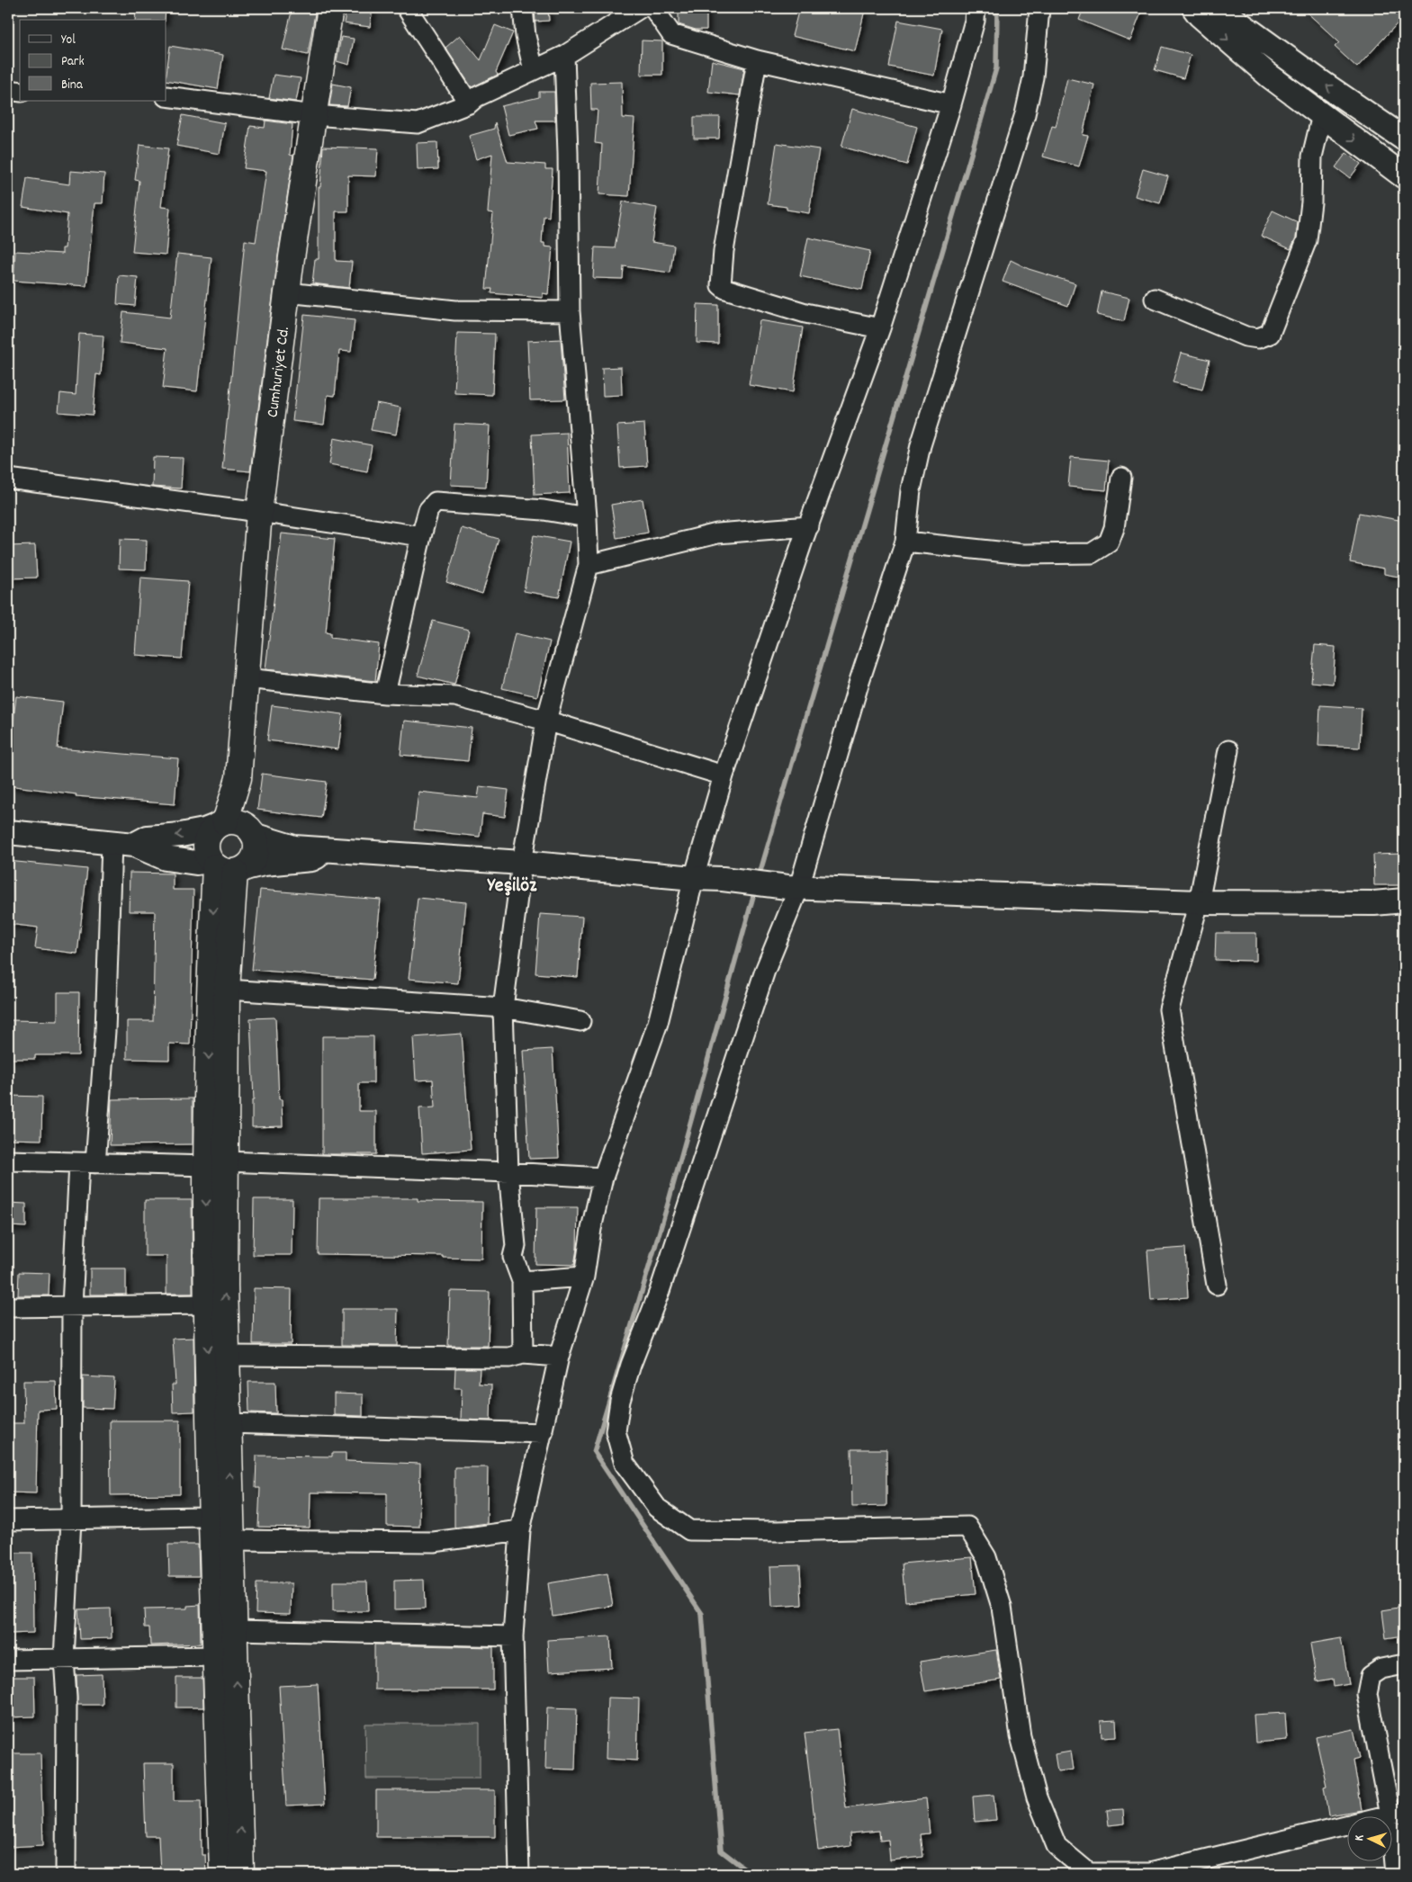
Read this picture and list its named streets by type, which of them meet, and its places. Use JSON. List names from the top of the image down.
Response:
{
  "streets": {
    "main road": ["Cumhuriyet Cd."]
  },
  "districts": ["Yeşilöz"],
  "legend": ["Yol", "Park", "Bina"],
  "north": "left"
}
